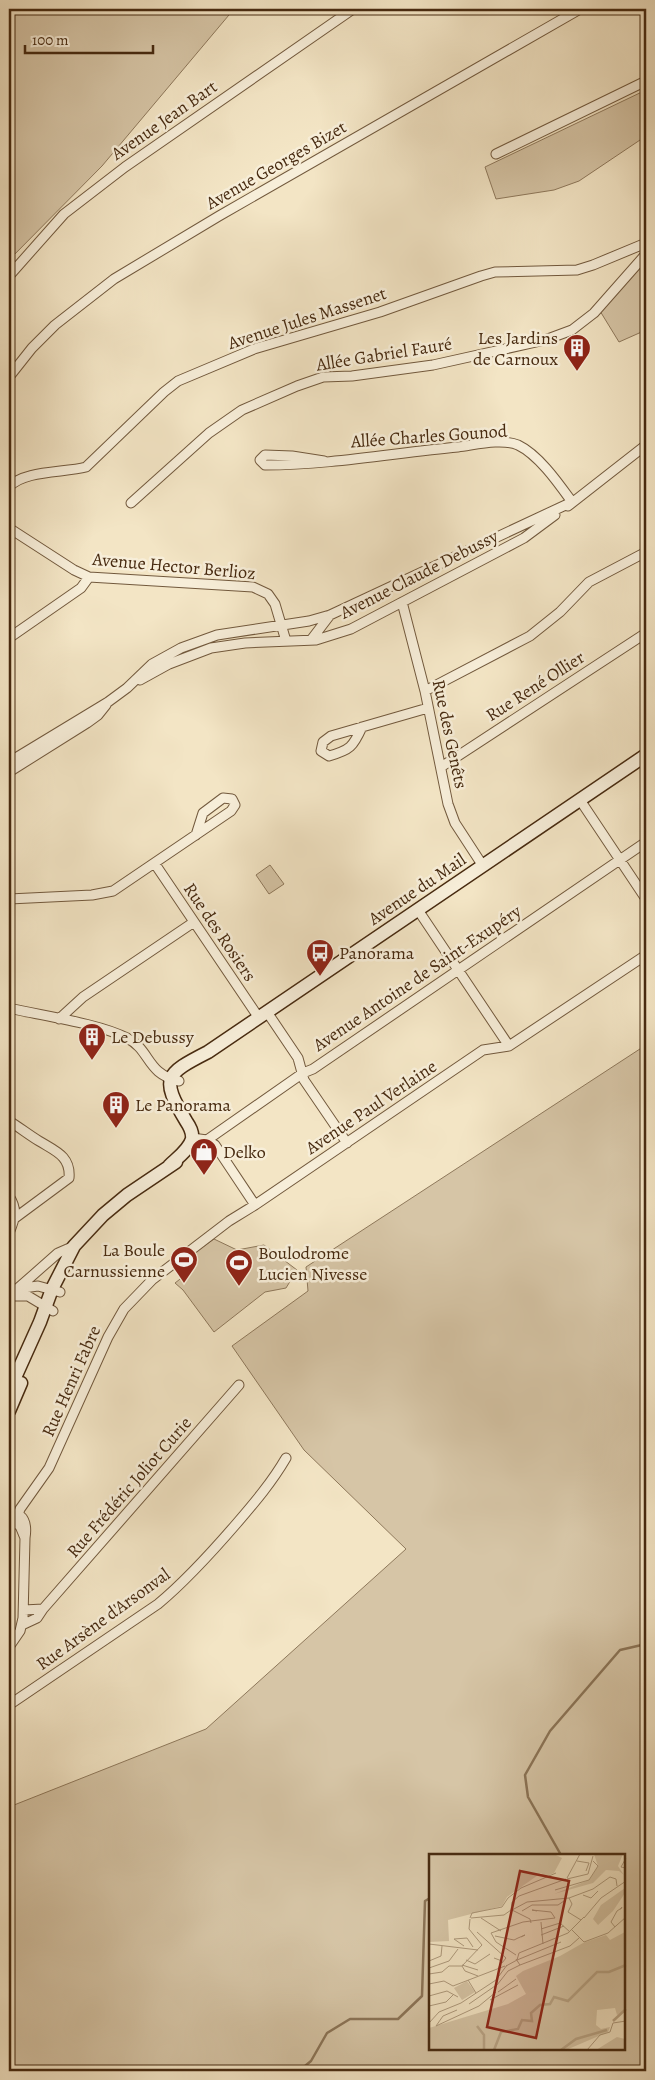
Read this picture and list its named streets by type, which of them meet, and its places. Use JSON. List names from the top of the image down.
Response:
{
  "streets": {
    "main road": ["Avenue du Mail"],
    "street": [
      "Avenue Jean Bart",
      "Avenue Georges Bizet",
      "Avenue Jules Massenet",
      "Allée Gabriel Fauré",
      "Allée Charles Gounod",
      "Avenue Hector Berlioz",
      "Avenue Claude Debussy",
      "Rue René Ollier",
      "Rue des Genêts",
      "Rue des Rosiers",
      "Avenue Antoine de Saint-Exupéry",
      "Avenue Paul Verlaine",
      "Rue Henri Fabre",
      "Rue Frédéric Joliot Curie",
      "Rue Arsène d'Arsonval"
    ]
  },
  "crossings": [
    ["Allée Charles Gounod", "Avenue Claude Debussy"],
    ["Avenue Hector Berlioz", "Avenue Claude Debussy"],
    ["Avenue Claude Debussy", "Rue des Genêts"],
    ["Rue René Ollier", "Rue des Genêts"],
    ["Rue des Genêts", "Avenue du Mail"],
    ["Avenue du Mail", "Rue des Rosiers"],
    ["Rue des Rosiers", "Avenue Antoine de Saint-Exupéry"],
    ["Rue des Rosiers", "Avenue Paul Verlaine"],
    ["Avenue Paul Verlaine", "Rue Henri Fabre"],
    ["Rue Henri Fabre", "Rue Frédéric Joliot Curie"]
  ],
  "places": {
    "building": ["Les Jardins de Carnoux", "Le Debussy", "Le Panorama"],
    "bus stop": ["Panorama"],
    "shop": ["Delko"],
    "sports": ["La Boule Carnussienne", "Boulodrome Lucien Nivesse"]
  },
  "scale_bar": "100 m"
}
